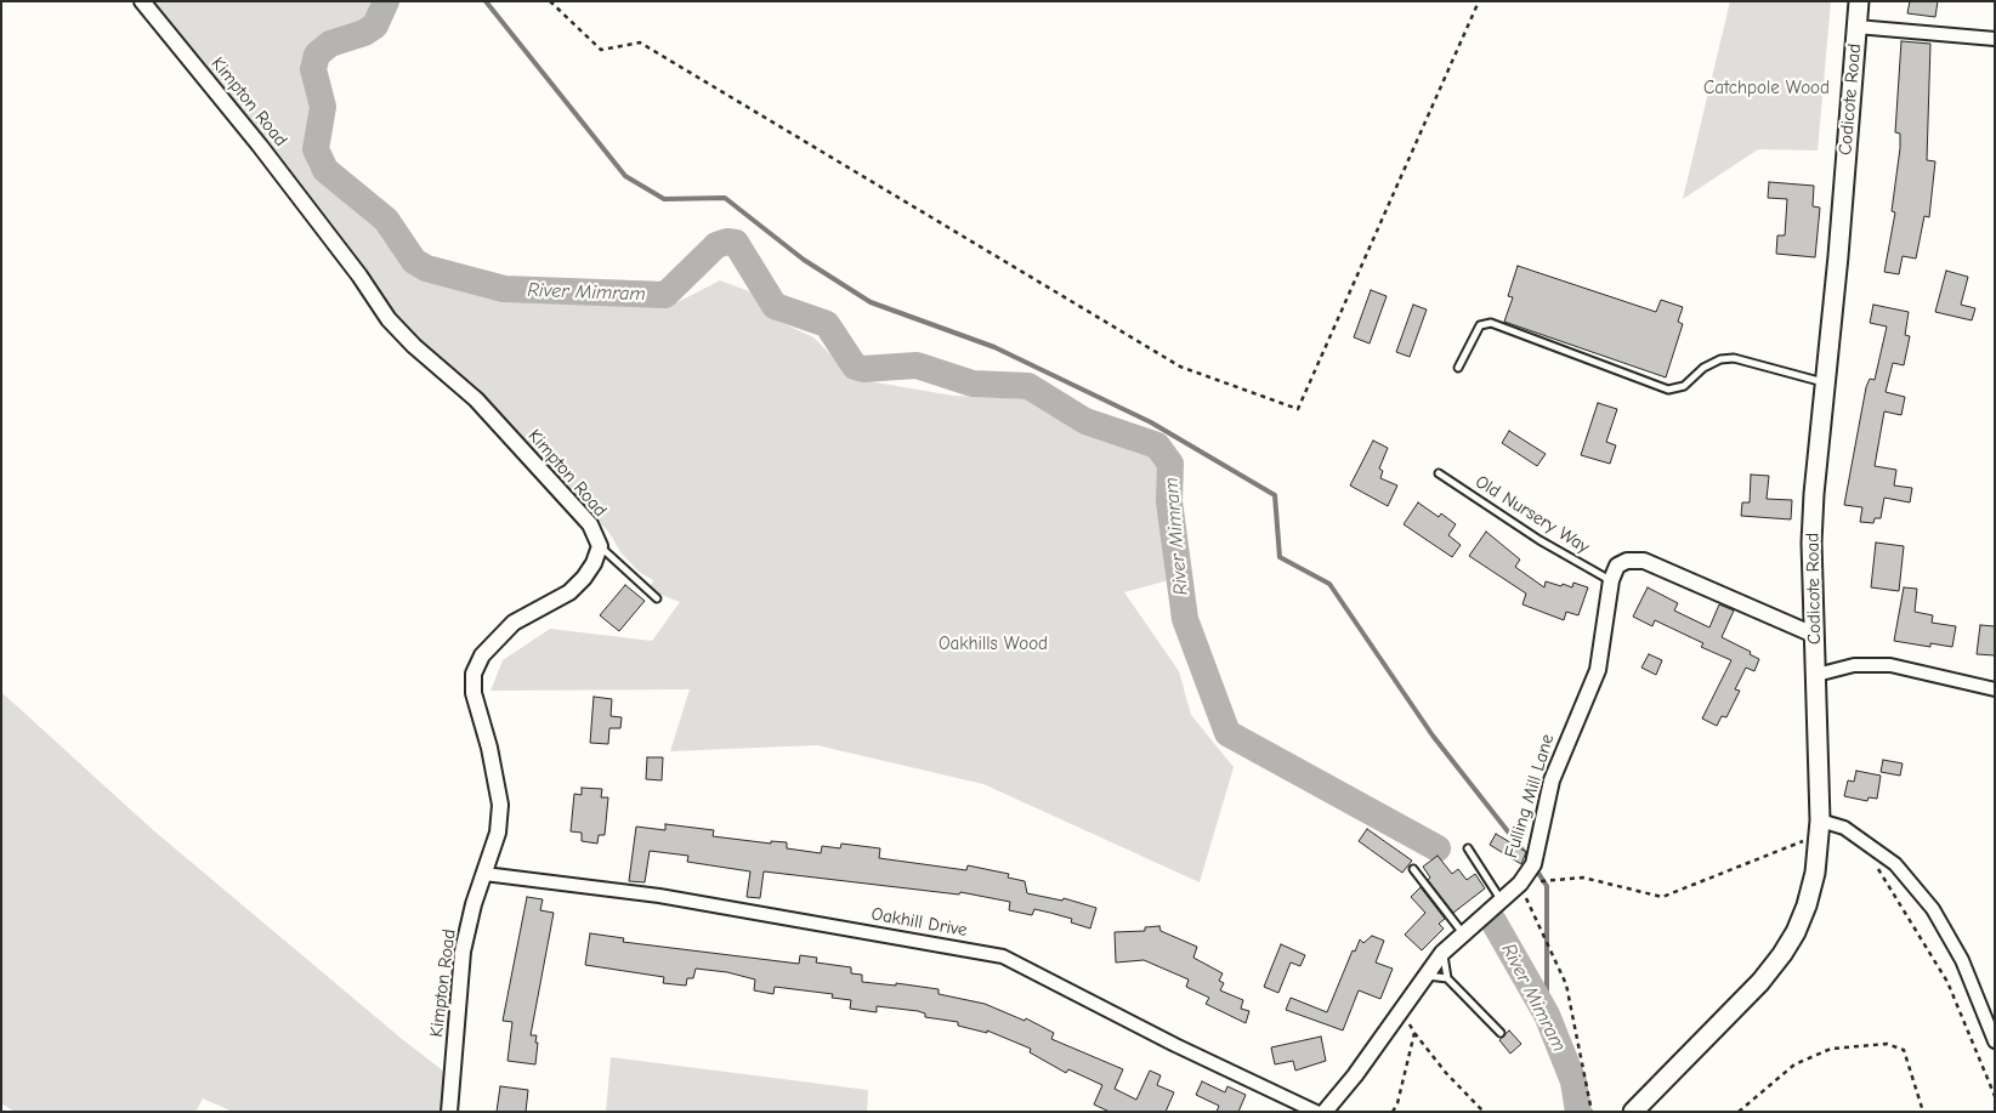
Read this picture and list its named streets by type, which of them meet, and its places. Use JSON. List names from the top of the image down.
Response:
{
  "streets": {
    "main road": ["Codicote Road"],
    "street": ["Kimpton Road", "Fulling Mill Lane", "Oakhill Drive"],
    "lane": ["Old Nursery Way"]
  },
  "crossings": [
    ["Kimpton Road", "Oakhill Drive"],
    ["Old Nursery Way", "Fulling Mill Lane"]
  ],
  "water": ["River Mimram"],
  "parks": ["Catchpole Wood", "Oakhills Wood"]
}
